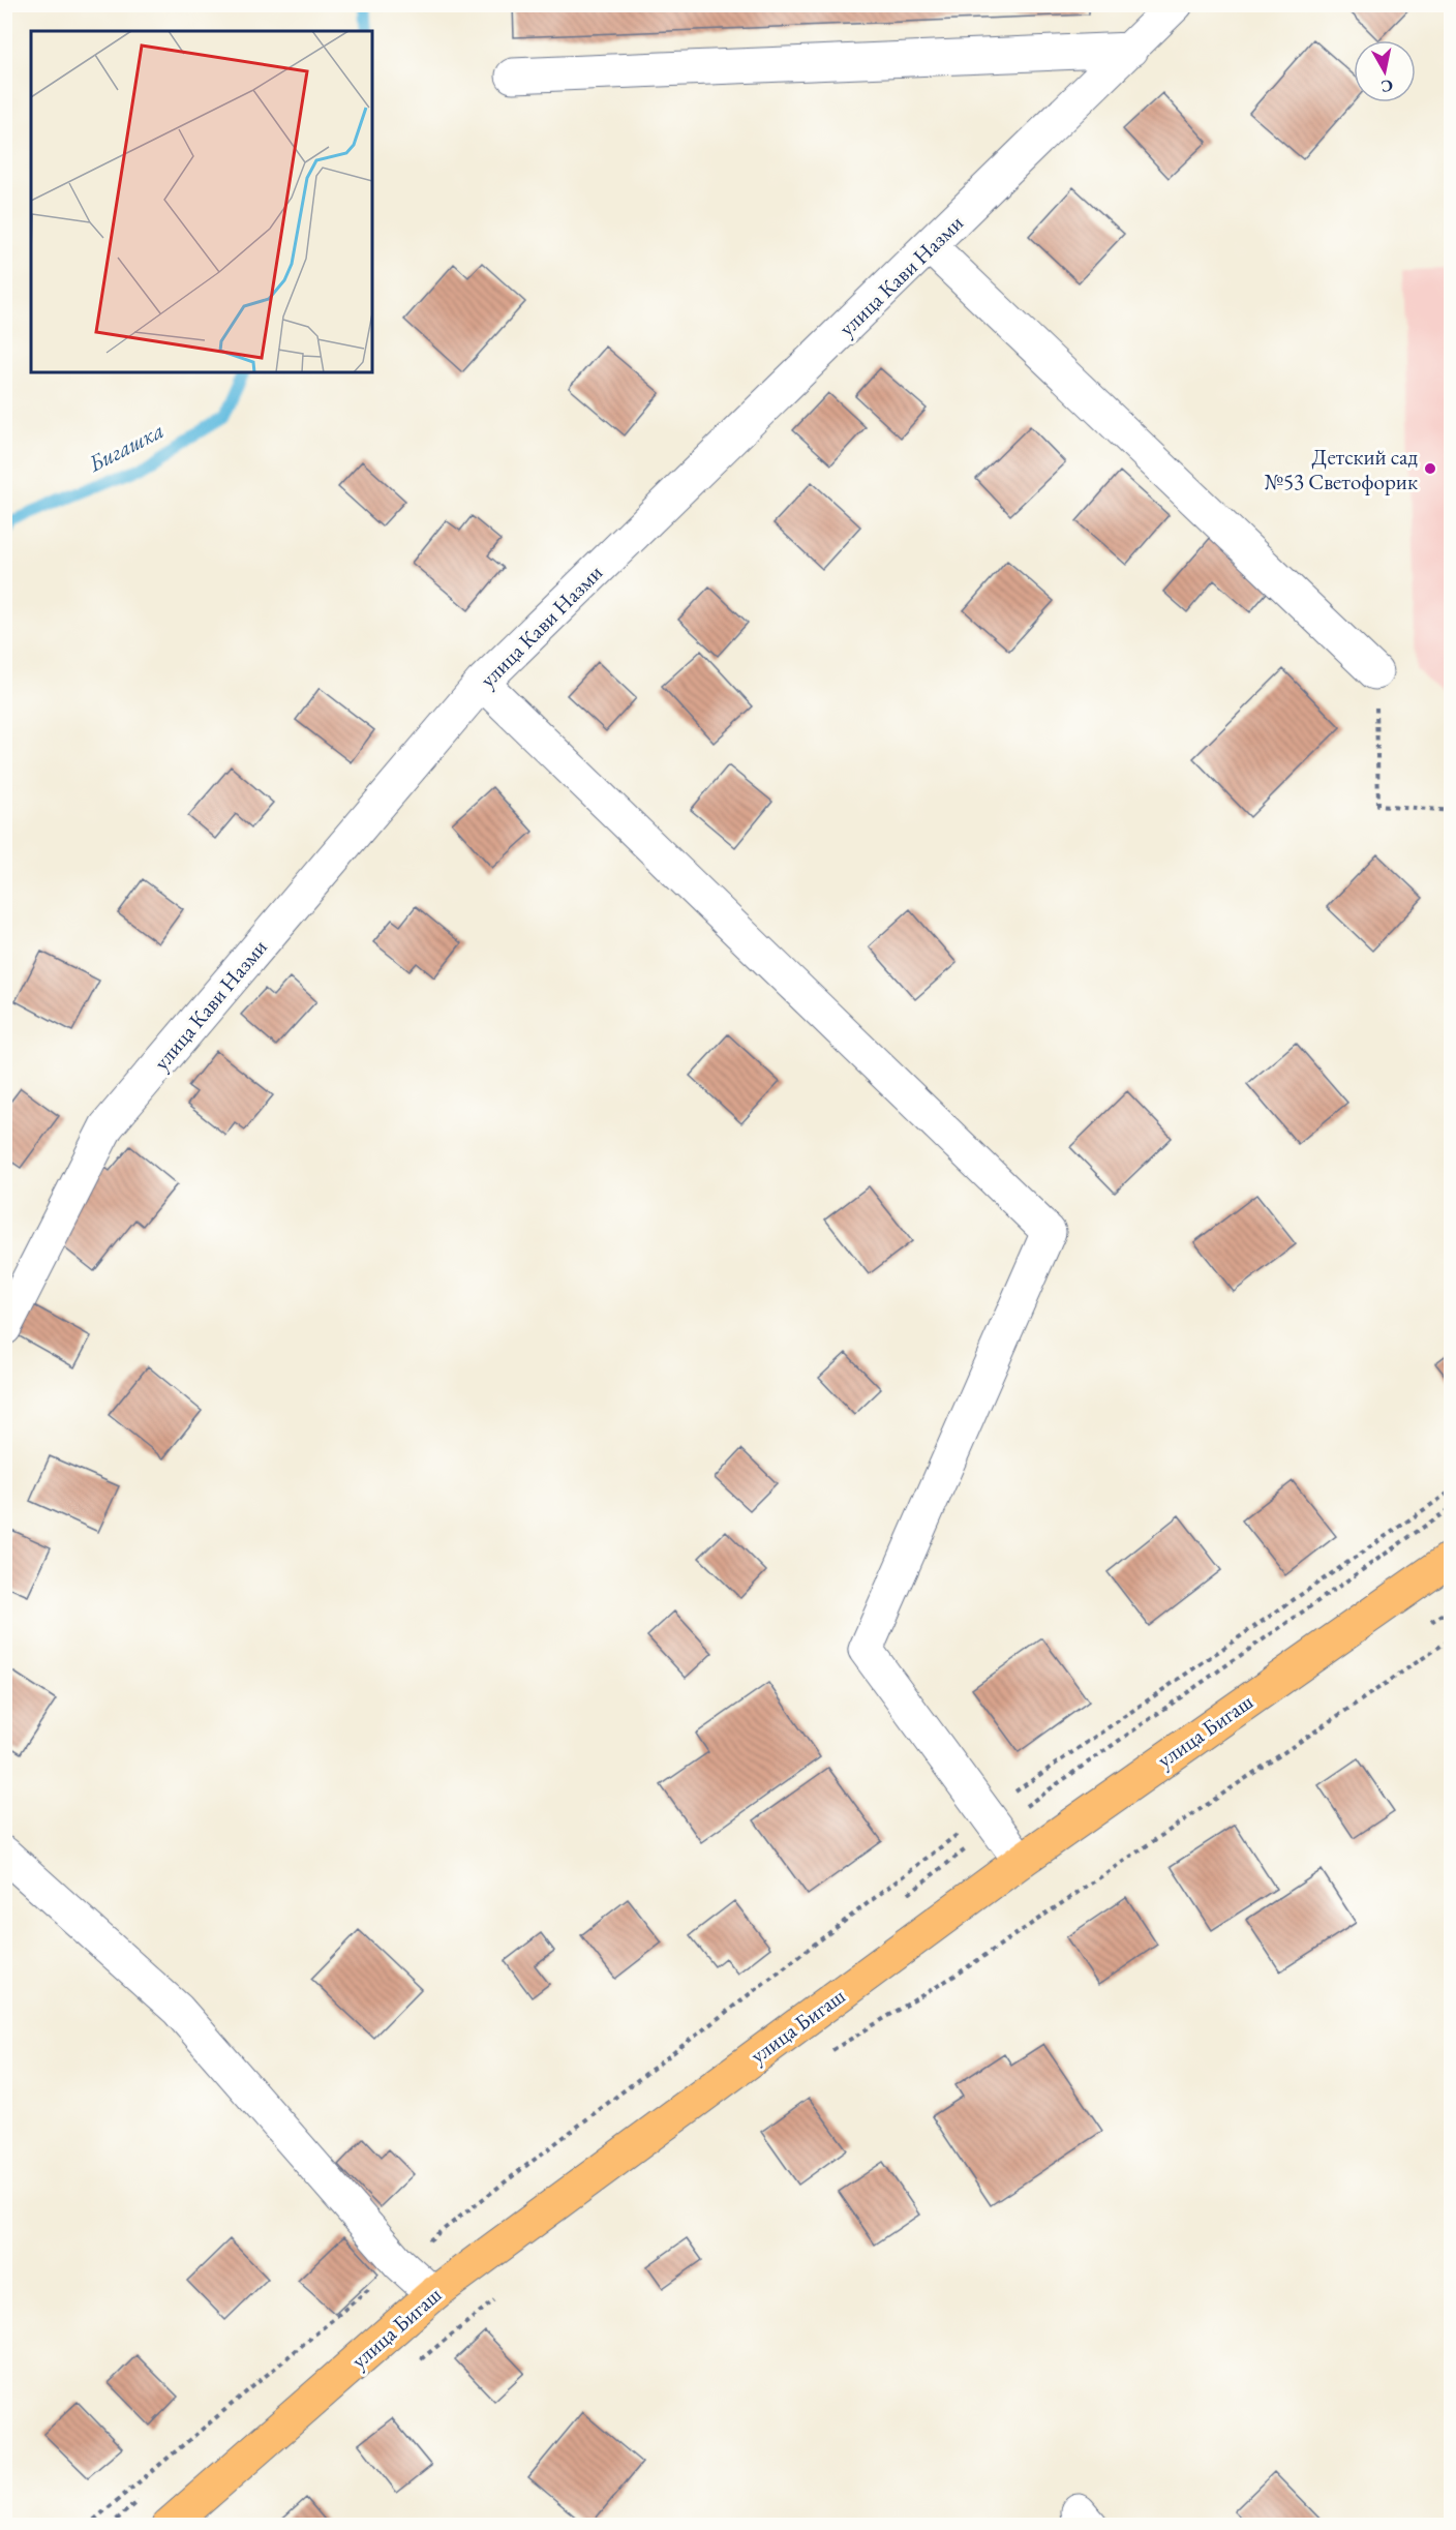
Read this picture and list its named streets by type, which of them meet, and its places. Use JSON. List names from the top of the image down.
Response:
{
  "streets": {
    "main road": ["улица Бигаш"],
    "street": ["улица Кави Назми"]
  },
  "water": ["Бигашка"],
  "places": ["Детский сад №53 Светофорик"],
  "north": "bottom"
}
